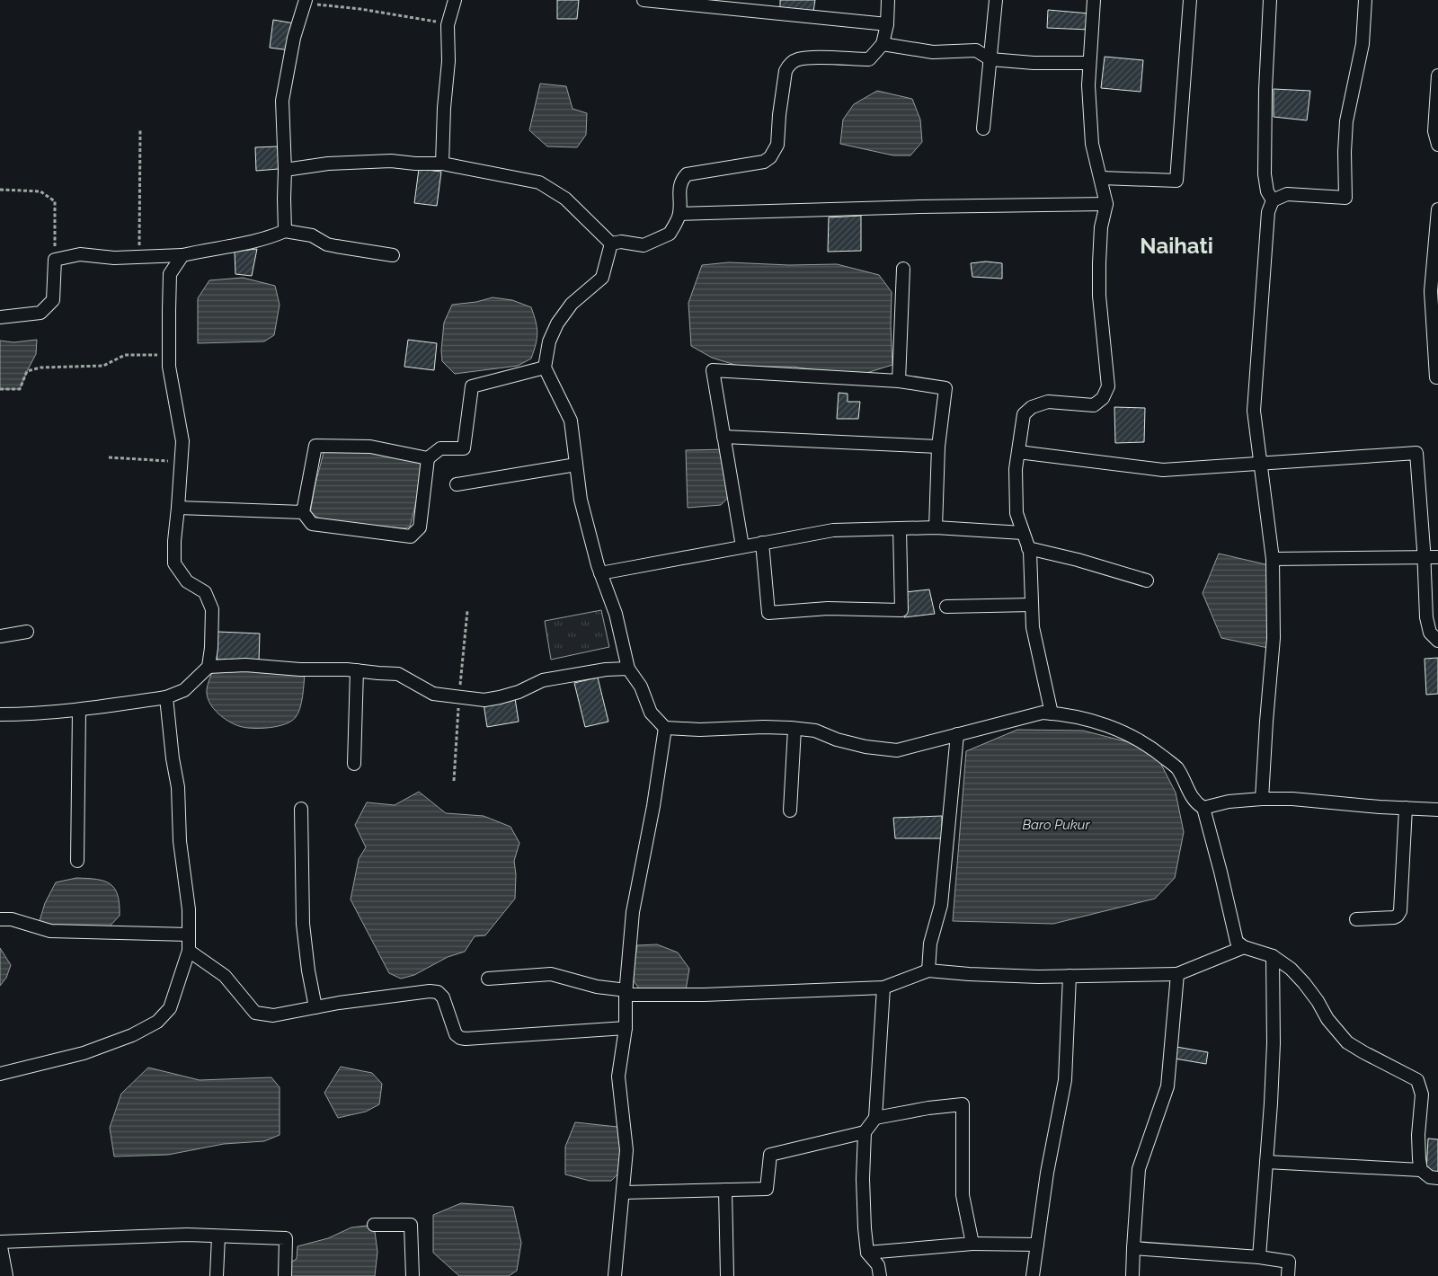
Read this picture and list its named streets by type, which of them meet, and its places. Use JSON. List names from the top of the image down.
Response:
{
  "districts": ["Naihati"],
  "water": ["Baro Pukur"]
}
